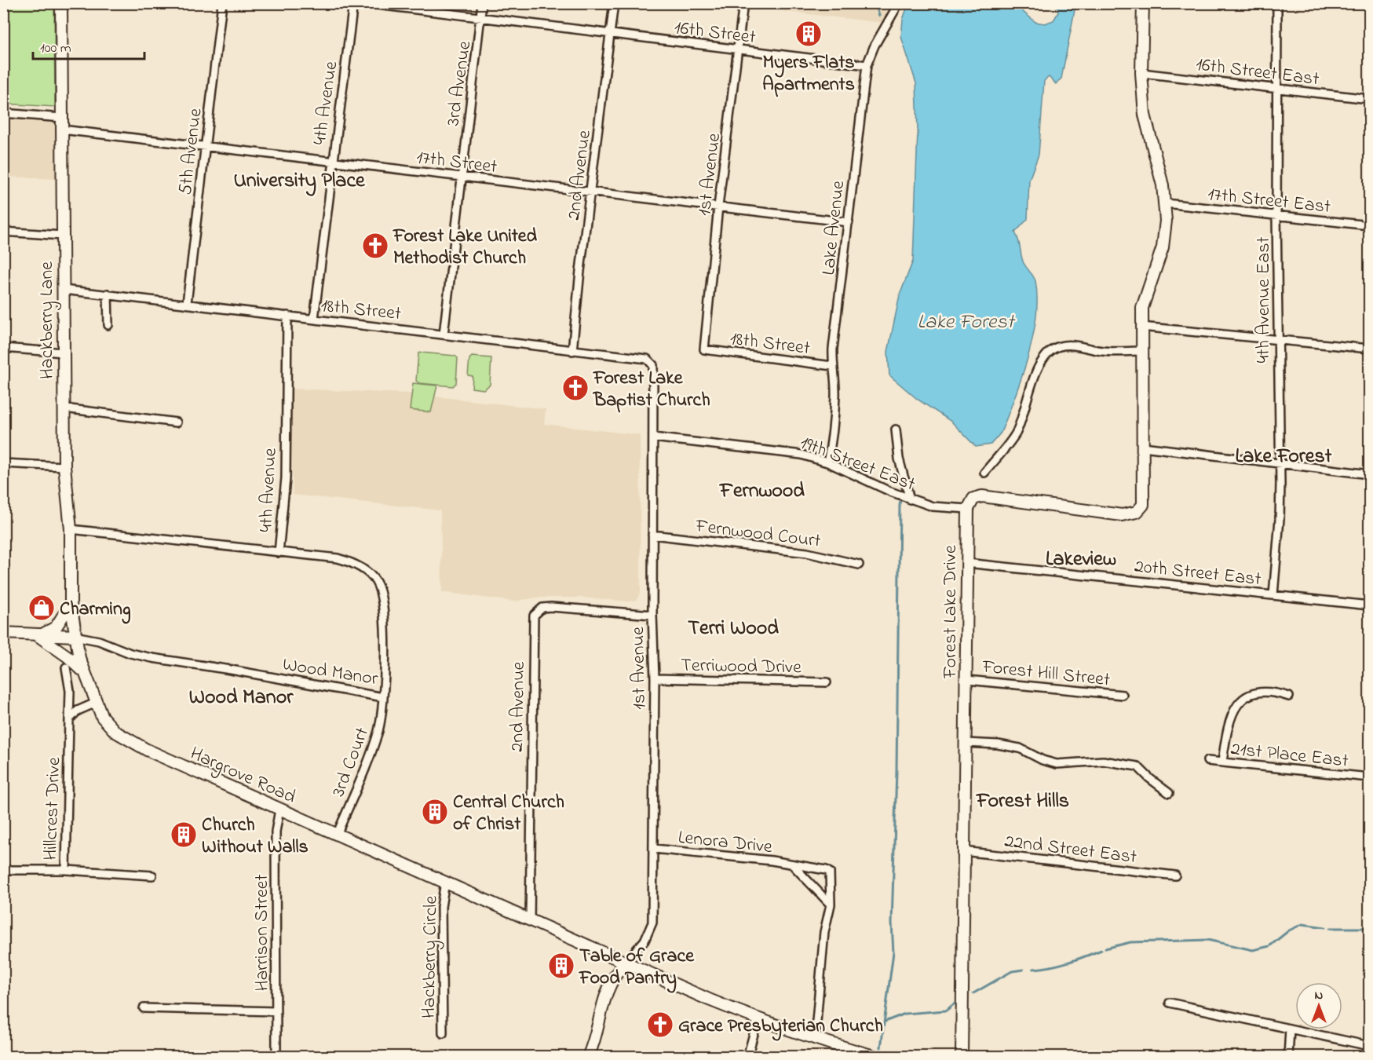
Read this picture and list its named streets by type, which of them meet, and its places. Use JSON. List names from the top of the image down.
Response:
{
  "streets": {
    "main road": ["Hackberry Lane", "Forest Lake Drive", "Hargrove Road"],
    "street": [
      "16th Street",
      "16th Street East",
      "3rd Avenue",
      "4th Avenue",
      "5th Avenue",
      "17th Street",
      "1st Avenue",
      "2nd Avenue",
      "17th Street East",
      "Lake Avenue",
      "4th Avenue East",
      "18th Street",
      "19th Street East",
      "Fernwood Court",
      "20th Street East",
      "Terriwood Drive",
      "Wood Manor",
      "Forest Hill Street",
      "21st Place East",
      "3rd Court",
      "Hillcrest Drive",
      "Lenora Drive",
      "22nd Street East",
      "Harrison Street",
      "Hackberry Circle"
    ]
  },
  "crossings": [
    ["16th Street", "3rd Avenue"],
    ["16th Street", "1st Avenue"],
    ["16th Street", "2nd Avenue"],
    ["16th Street", "Lake Avenue"],
    ["16th Street East", "4th Avenue East"],
    ["3rd Avenue", "17th Street"],
    ["3rd Avenue", "18th Street"],
    ["4th Avenue", "17th Street"],
    ["4th Avenue", "18th Street"],
    ["4th Avenue", "Wood Manor"],
    ["5th Avenue", "17th Street"],
    ["5th Avenue", "18th Street"],
    ["17th Street", "1st Avenue"],
    ["17th Street", "2nd Avenue"],
    ["17th Street", "Lake Avenue"],
    ["17th Street", "Hackberry Lane"],
    ["1st Avenue", "2nd Avenue"],
    ["1st Avenue", "18th Street"],
    ["1st Avenue", "19th Street East"],
    ["1st Avenue", "Fernwood Court"],
    ["1st Avenue", "Terriwood Drive"],
    ["1st Avenue", "Hargrove Road"],
    ["1st Avenue", "Lenora Drive"],
    ["2nd Avenue", "18th Street"],
    ["2nd Avenue", "Hargrove Road"],
    ["17th Street East", "4th Avenue East"],
    ["Lake Avenue", "18th Street"],
    ["Lake Avenue", "19th Street East"],
    ["4th Avenue East", "20th Street East"],
    ["18th Street", "Hackberry Lane"],
    ["Hackberry Lane", "Wood Manor"],
    ["Hackberry Lane", "Hargrove Road"],
    ["19th Street East", "Forest Lake Drive"],
    ["20th Street East", "Forest Lake Drive"],
    ["Forest Lake Drive", "Forest Hill Street"],
    ["Forest Lake Drive", "22nd Street East"],
    ["Wood Manor", "3rd Court"],
    ["Wood Manor", "Hargrove Road"],
    ["3rd Court", "Hargrove Road"],
    ["Hargrove Road", "Lenora Drive"],
    ["Hargrove Road", "Harrison Street"],
    ["Hargrove Road", "Hackberry Circle"]
  ],
  "districts": [
    "University Place",
    "Lake Forest",
    "Fernwood",
    "Lakeview",
    "Terri Wood",
    "Wood Manor",
    "Forest Hills"
  ],
  "water": ["Lake Forest"],
  "places": {
    "building": [
      "Myers Flats Apartments",
      "Central Church of Christ",
      "Church Without Walls",
      "Table of Grace Food Pantry"
    ],
    "church": ["Forest Lake United Methodist Church", "Forest Lake Baptist Church", "Grace Presbyterian Church"],
    "shop": ["Charming"]
  },
  "scale_bar": "100 m",
  "north": "top"
}
